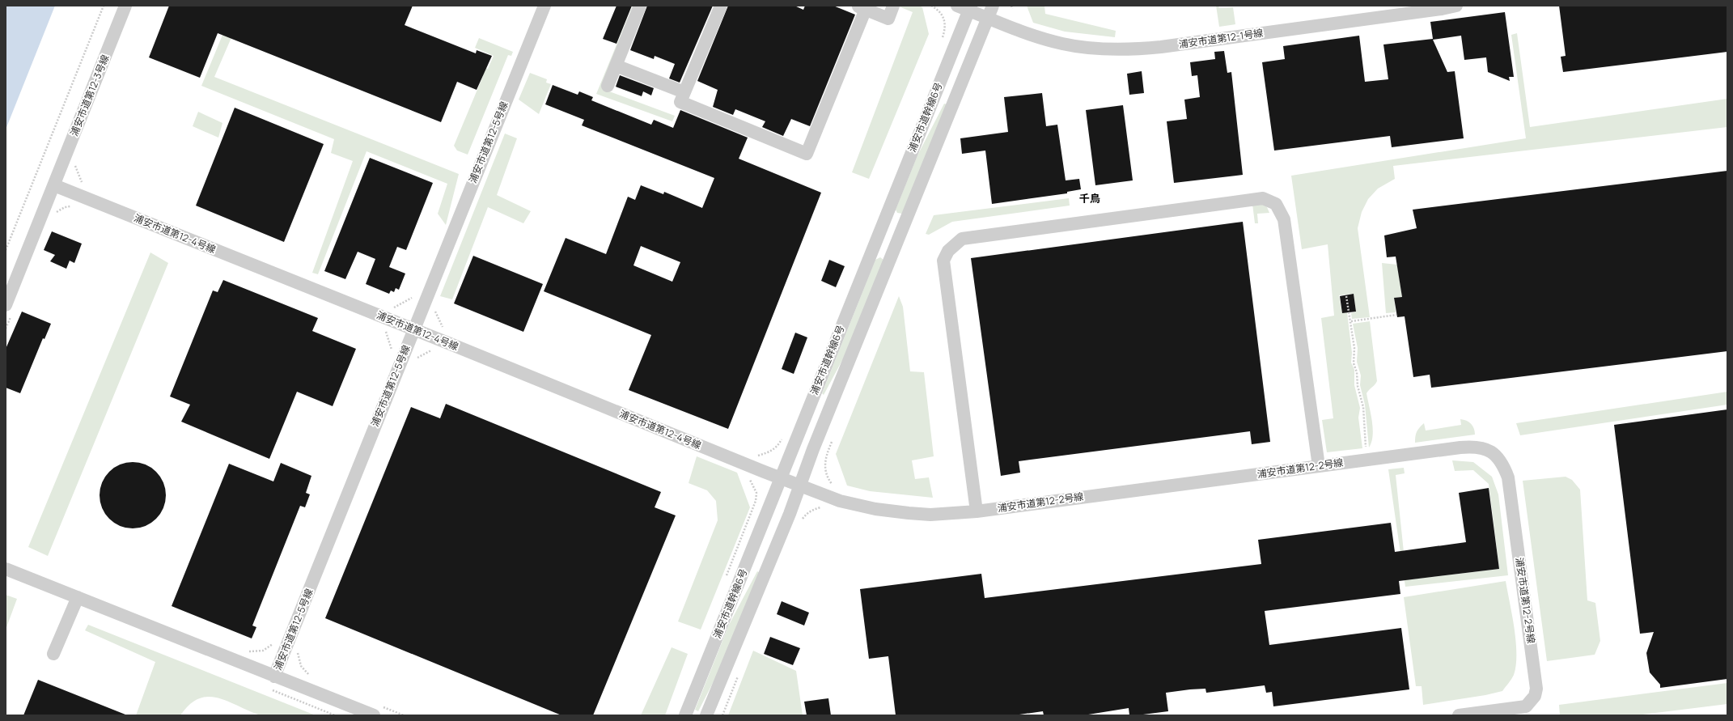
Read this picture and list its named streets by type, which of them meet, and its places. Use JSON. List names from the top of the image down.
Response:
{
  "streets": {
    "street": [
      "浦安市道第12-1号線",
      "浦安市道第12-3号線",
      "浦安市道幹線6号",
      "浦安市道第12-5号線",
      "浦安市道第12-4号線",
      "浦安市道第12-2号線"
    ]
  },
  "crossings": [
    ["浦安市道第12-1号線", "浦安市道幹線6号"],
    ["浦安市道第12-3号線", "浦安市道第12-4号線"],
    ["浦安市道幹線6号", "浦安市道第12-4号線"],
    ["浦安市道幹線6号", "浦安市道第12-2号線"],
    ["浦安市道第12-5号線", "浦安市道第12-4号線"],
    ["浦安市道第12-4号線", "浦安市道第12-2号線"]
  ],
  "districts": ["千鳥"]
}
